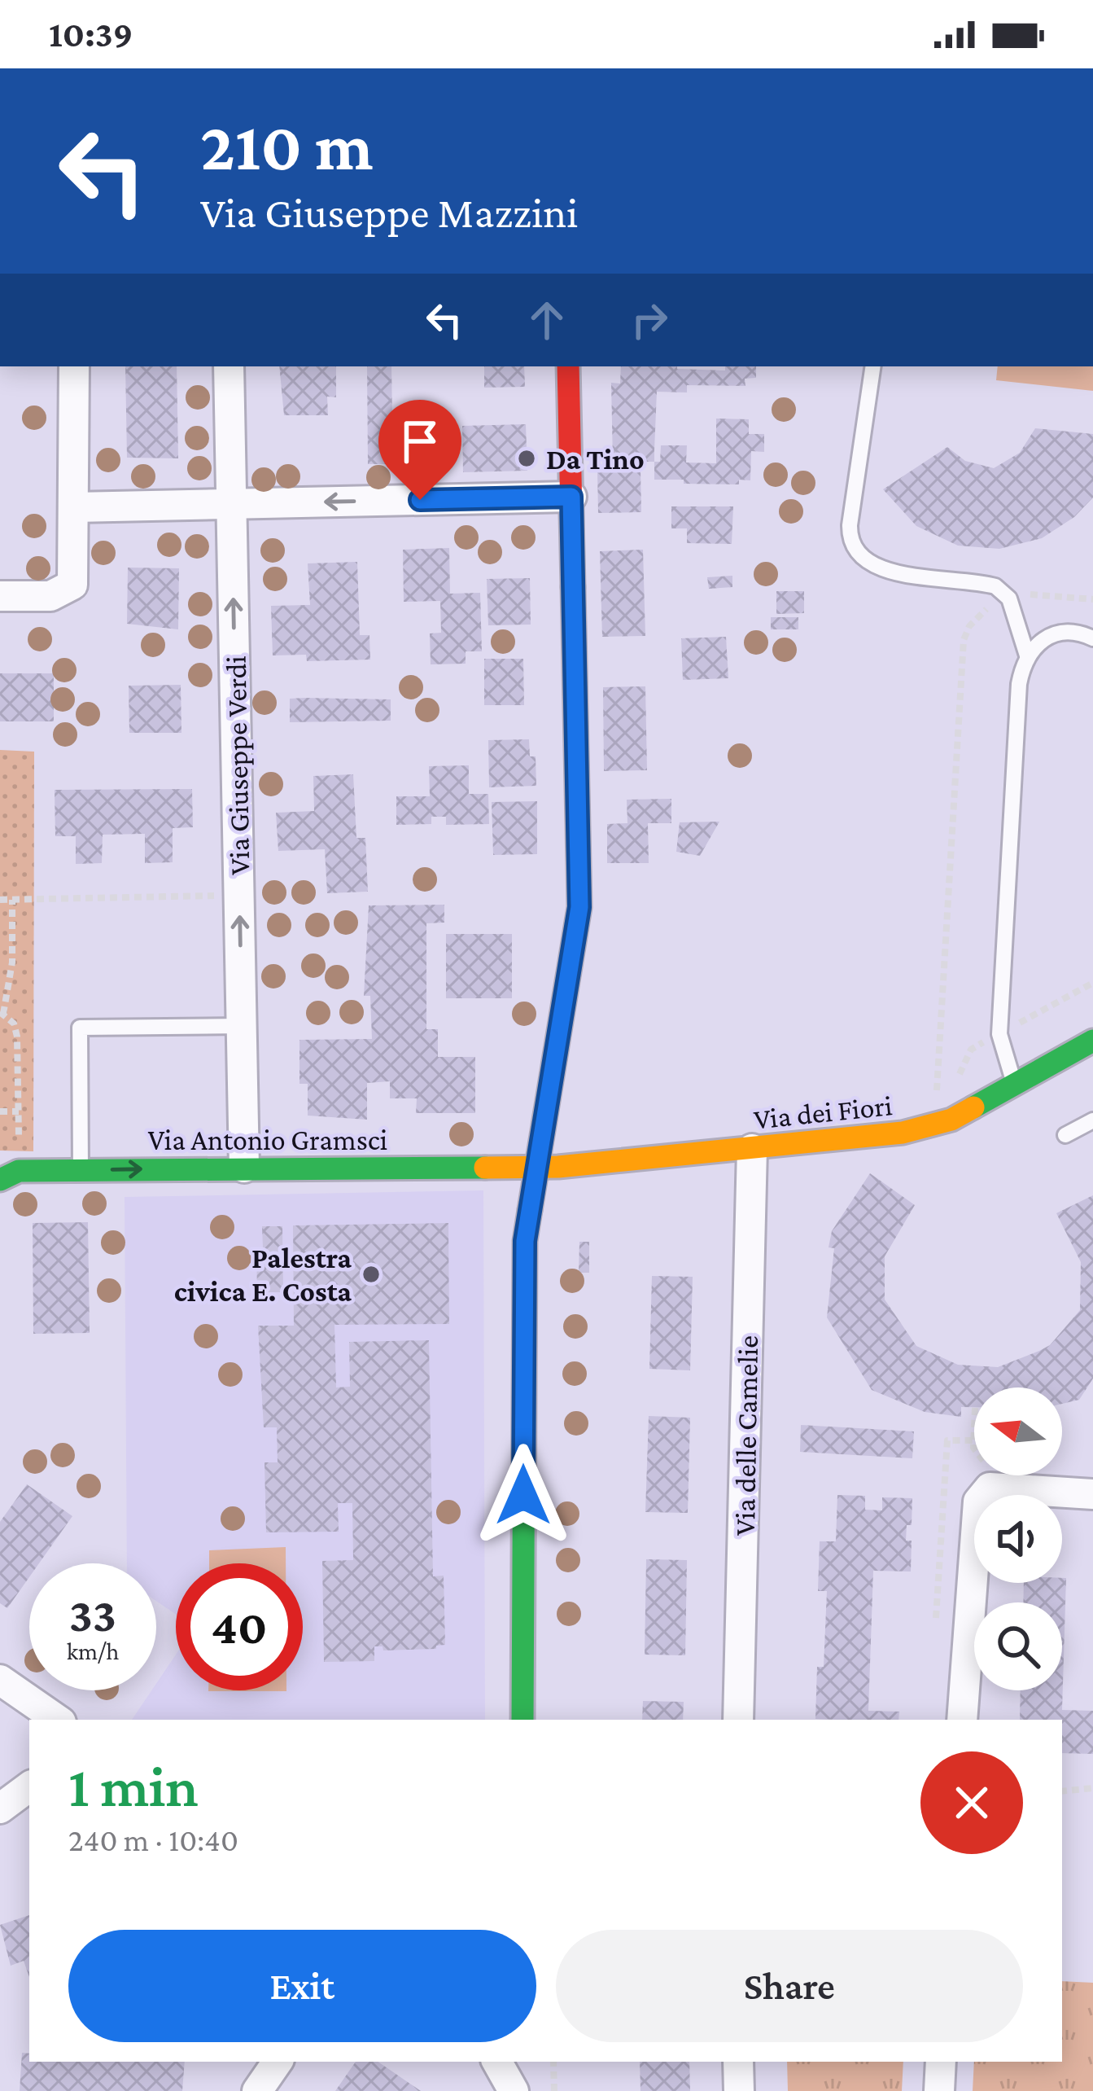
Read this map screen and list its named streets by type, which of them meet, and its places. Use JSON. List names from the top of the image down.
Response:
{
  "streets": {
    "street": [
      "Via Giuseppe Verdi",
      "Via dei Fiori",
      "Via Antonio Gramsci",
      "Via delle Camelie"
    ]
  },
  "crossings": [
    ["Via Giuseppe Verdi", "Via Antonio Gramsci"],
    ["Via dei Fiori", "Via Antonio Gramsci"],
    ["Via dei Fiori", "Via delle Camelie"]
  ],
  "one_way": ["Via Giuseppe Verdi"],
  "places": ["Da Tino", "Palestra civica E. Costa"],
  "north": "left",
  "page": {
    "status": "10:39",
    "turn": ["210 m", "Via Giuseppe Mazzini"],
    "speed": "33 km/h",
    "limit": "40",
    "heading": ["1 min", "240 m · 10:40"],
    "buttons": ["Exit", "Share"]
  }
}
